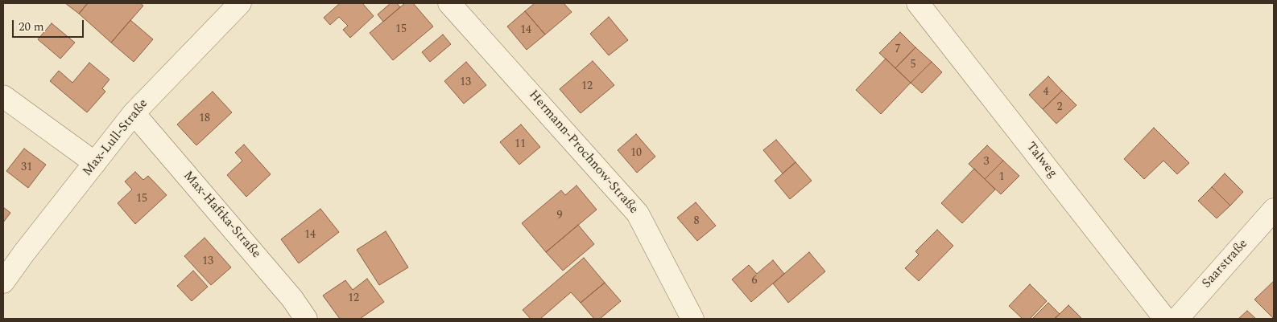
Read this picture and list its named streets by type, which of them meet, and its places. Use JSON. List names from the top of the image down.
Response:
{
  "streets": {
    "street": [
      "Max-Lull-Straße",
      "Hermann-Prochnow-Straße",
      "Talweg",
      "Max-Haftka-Straße",
      "Saarstraße"
    ]
  },
  "crossings": [
    ["Max-Lull-Straße", "Max-Haftka-Straße"]
  ],
  "house_numbers": [
    "15",
    "14",
    "7",
    "5",
    "13",
    "12",
    "4",
    "2",
    "18",
    "11",
    "10",
    "3",
    "31",
    "1",
    "15",
    "9",
    "8",
    "14",
    "13",
    "6",
    "12"
  ],
  "scale_bar": "20 m"
}
